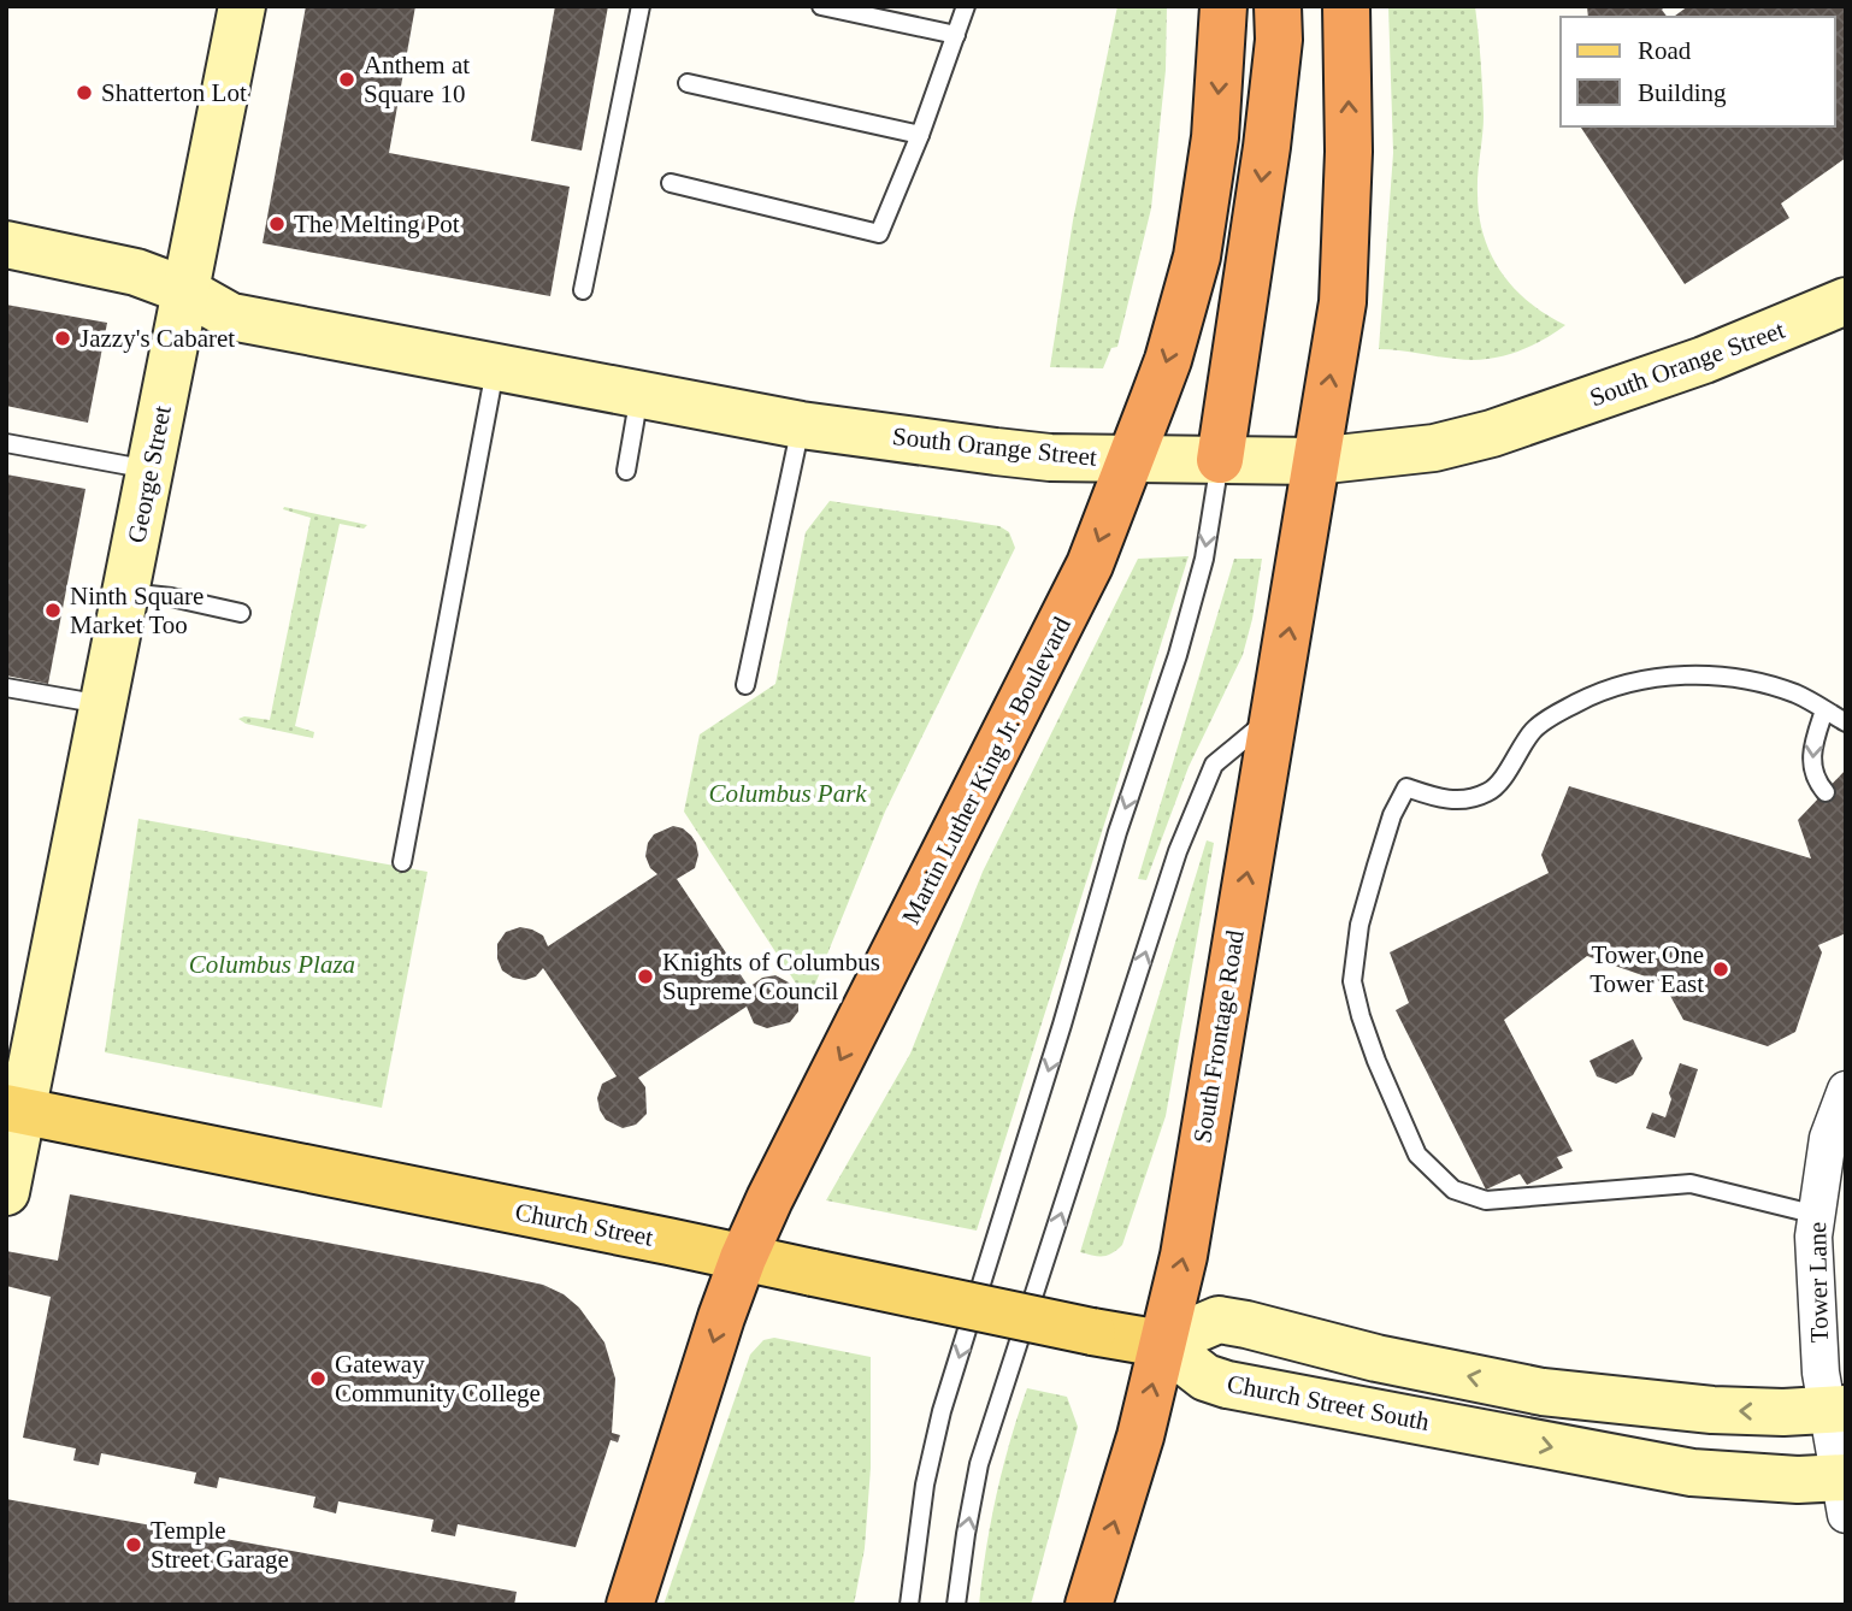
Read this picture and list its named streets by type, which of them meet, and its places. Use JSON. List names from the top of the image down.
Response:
{
  "streets": {
    "highway": ["Martin Luther King Jr. Boulevard", "South Frontage Road"],
    "main road": [
      "South Orange Street",
      "George Street",
      "Church Street",
      "Church Street South"
    ],
    "street": ["Tower Lane"]
  },
  "crossings": [
    ["South Orange Street", "George Street"],
    ["South Orange Street", "Martin Luther King Jr. Boulevard"],
    ["South Orange Street", "South Frontage Road"],
    ["George Street", "Church Street"],
    ["Martin Luther King Jr. Boulevard", "Church Street"],
    ["South Frontage Road", "Church Street"],
    ["South Frontage Road", "Church Street South"],
    ["Church Street", "Church Street South"],
    ["Tower Lane", "Church Street South"]
  ],
  "one_way": ["Martin Luther King Jr. Boulevard", "South Frontage Road"],
  "parks": ["Columbus Park", "Columbus Plaza"],
  "places": [
    "Anthem at Square 10",
    "Shatterton Lot",
    "The Melting Pot",
    "Jazzy's Cabaret",
    "Ninth Square Market Too",
    "Tower One Tower East",
    "Knights of Columbus Supreme Council",
    "Gateway Community College",
    "Temple Street Garage"
  ],
  "legend": ["Road", "Building"]
}
